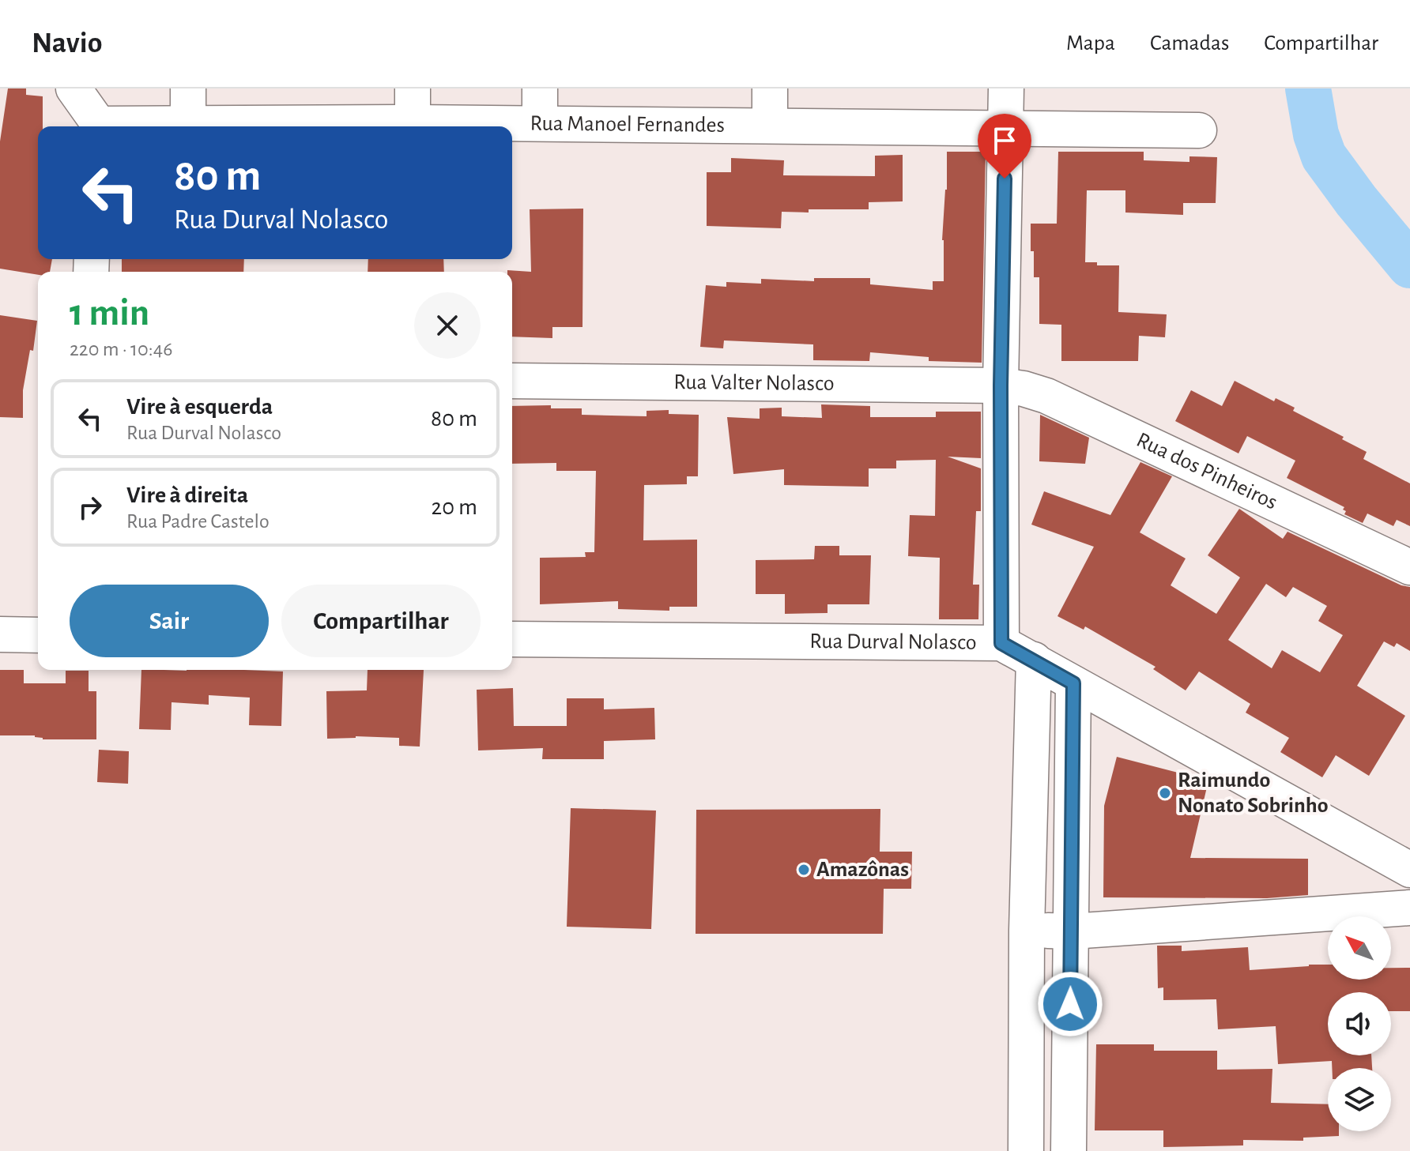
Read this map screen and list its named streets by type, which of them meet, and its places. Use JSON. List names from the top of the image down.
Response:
{
  "streets": {
    "street": [
      "Rua Manoel Fernandes",
      "Rua Valter Nolasco",
      "Rua dos Pinheiros",
      "Rua Durval Nolasco"
    ]
  },
  "crossings": [
    ["Rua Valter Nolasco", "Rua dos Pinheiros"]
  ],
  "places": ["Raimundo Nonato Sobrinho", "Amazônas"],
  "north": "top left",
  "page": {
    "header": "Navio",
    "nav": ["Mapa", "Camadas", "Compartilhar"],
    "turn": ["80 m", "Rua Durval Nolasco"],
    "heading": ["1 min", "220 m · 10:46"],
    "list": [
      {
        "name": "Vire à esquerda",
        "note": "Rua Durval Nolasco",
        "value": "80 m"
      },
      {
        "name": "Vire à direita",
        "note": "Rua Padre Castelo",
        "value": "20 m"
      }
    ],
    "buttons": ["Sair", "Compartilhar"]
  }
}
